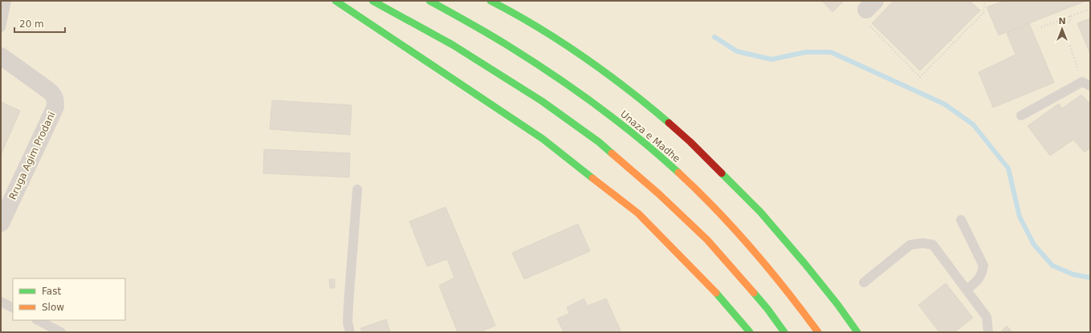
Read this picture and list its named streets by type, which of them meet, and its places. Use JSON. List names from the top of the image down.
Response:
{
  "streets": {
    "highway": ["Unaza e Madhe"],
    "street": ["Rruga Agim Prodani"]
  },
  "legend": ["Fast", "Slow"],
  "scale_bar": "20 m",
  "north": "top"
}
